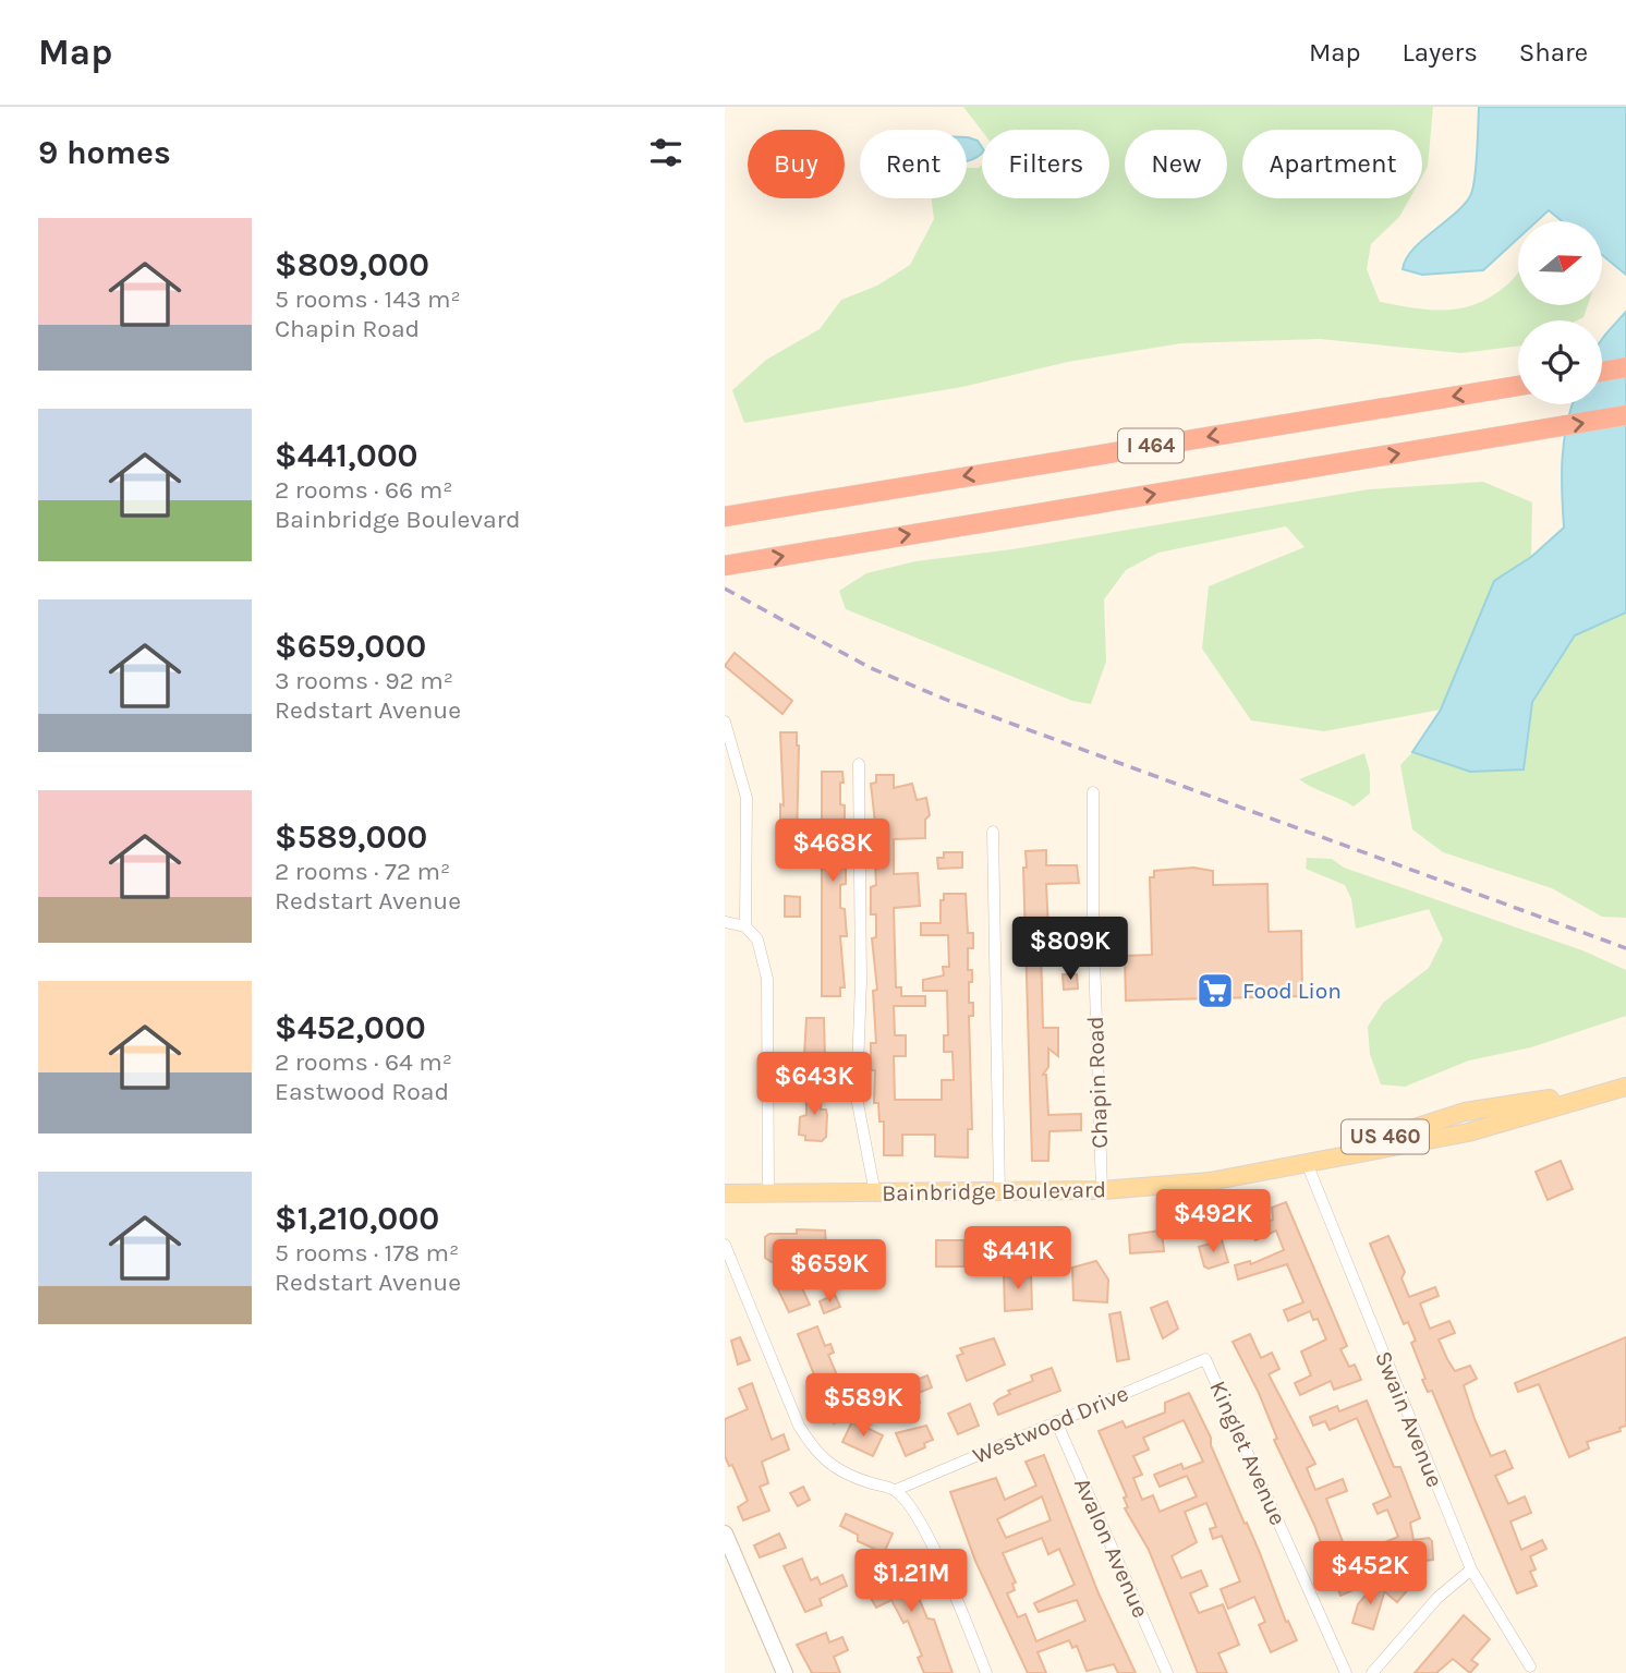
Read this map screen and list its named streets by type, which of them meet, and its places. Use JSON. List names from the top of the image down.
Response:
{
  "streets": {
    "highway": ["I 464"],
    "main road": ["US 460", "Bainbridge Boulevard"],
    "street": [
      "Chapin Road",
      "Swain Avenue",
      "Westwood Drive",
      "Kinglet Avenue",
      "Avalon Avenue"
    ]
  },
  "crossings": [
    ["Chapin Road", "Bainbridge Boulevard"],
    ["Bainbridge Boulevard", "Swain Avenue"],
    ["Westwood Drive", "Kinglet Avenue"],
    ["Westwood Drive", "Avalon Avenue"]
  ],
  "places": {
    "supermarket": ["Food Lion"]
  },
  "north": "right",
  "page": {
    "header": "Map",
    "nav": ["Map", "Layers", "Share"],
    "heading": "9 homes",
    "chip": [
      "Buy",
      "Rent",
      "Filters",
      "New",
      "Apartment"
    ],
    "list": [
      {
        "name": "$809,000",
        "note": "5 rooms · 143 m² · Chapin Road"
      },
      {
        "name": "$441,000",
        "note": "2 rooms · 66 m² · Bainbridge Boulevard"
      },
      {
        "name": "$659,000",
        "note": "3 rooms · 92 m² · Redstart Avenue"
      },
      {
        "name": "$589,000",
        "note": "2 rooms · 72 m² · Redstart Avenue"
      },
      {
        "name": "$452,000",
        "note": "2 rooms · 64 m² · Eastwood Road"
      },
      {
        "name": "$1,210,000",
        "note": "5 rooms · 178 m² · Redstart Avenue"
      }
    ],
    "price": [
      "$468K",
      "$809K",
      "$643K",
      "$492K",
      "$441K",
      "$659K",
      "$589K",
      "$452K",
      "$1.21M"
    ]
  }
}
